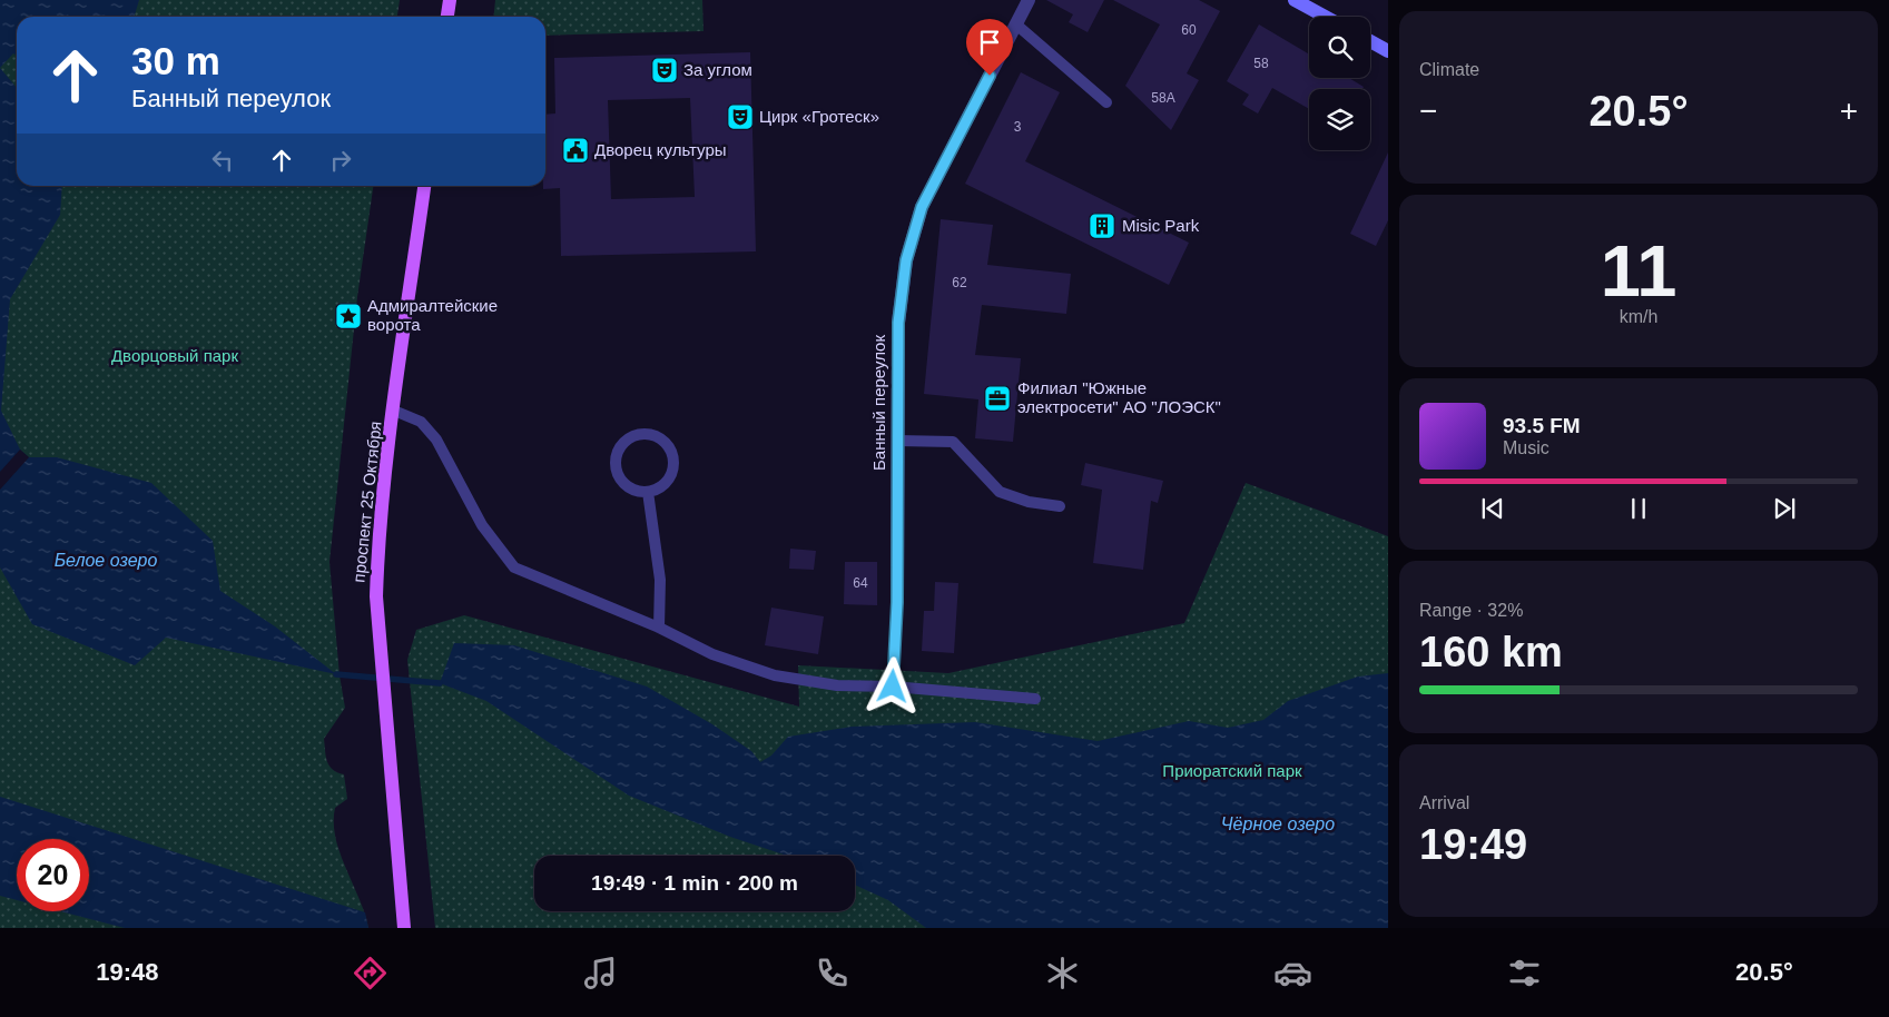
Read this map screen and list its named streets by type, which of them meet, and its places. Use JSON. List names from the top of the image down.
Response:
{
  "streets": {
    "main road": ["проспект 25 Октября"],
    "street": ["Банный переулок"]
  },
  "water": ["Белое озеро", "Чёрное озеро"],
  "parks": ["Дворцовый парк", "Приоратский парк"],
  "places": {
    "theatre": ["За углом", "Цирк «Гротеск»"],
    "public building": ["Дворец культуры"],
    "building": ["Misic Park"],
    "place": ["Адмиралтейские ворота"],
    "office": ["Филиал \"Южные электросети\" АО \"ЛОЭСК\""]
  },
  "house_numbers": [
    "60",
    "58",
    "58А",
    "3",
    "62",
    "64"
  ],
  "page": {
    "tile": [
      "Climate",
      ["11", "km/h"],
      ["Range · 32%", "160 km"],
      ["Arrival", "19:49"]
    ],
    "turn": ["30 m", "Банный переулок"],
    "heat": ["−", "20.5°", "+"],
    "song": ["93.5 FM", "Music"],
    "limit": "20",
    "trip": "19:49 · 1 min · 200 m",
    "tabs": ["19:48", "20.5°"]
  }
}
